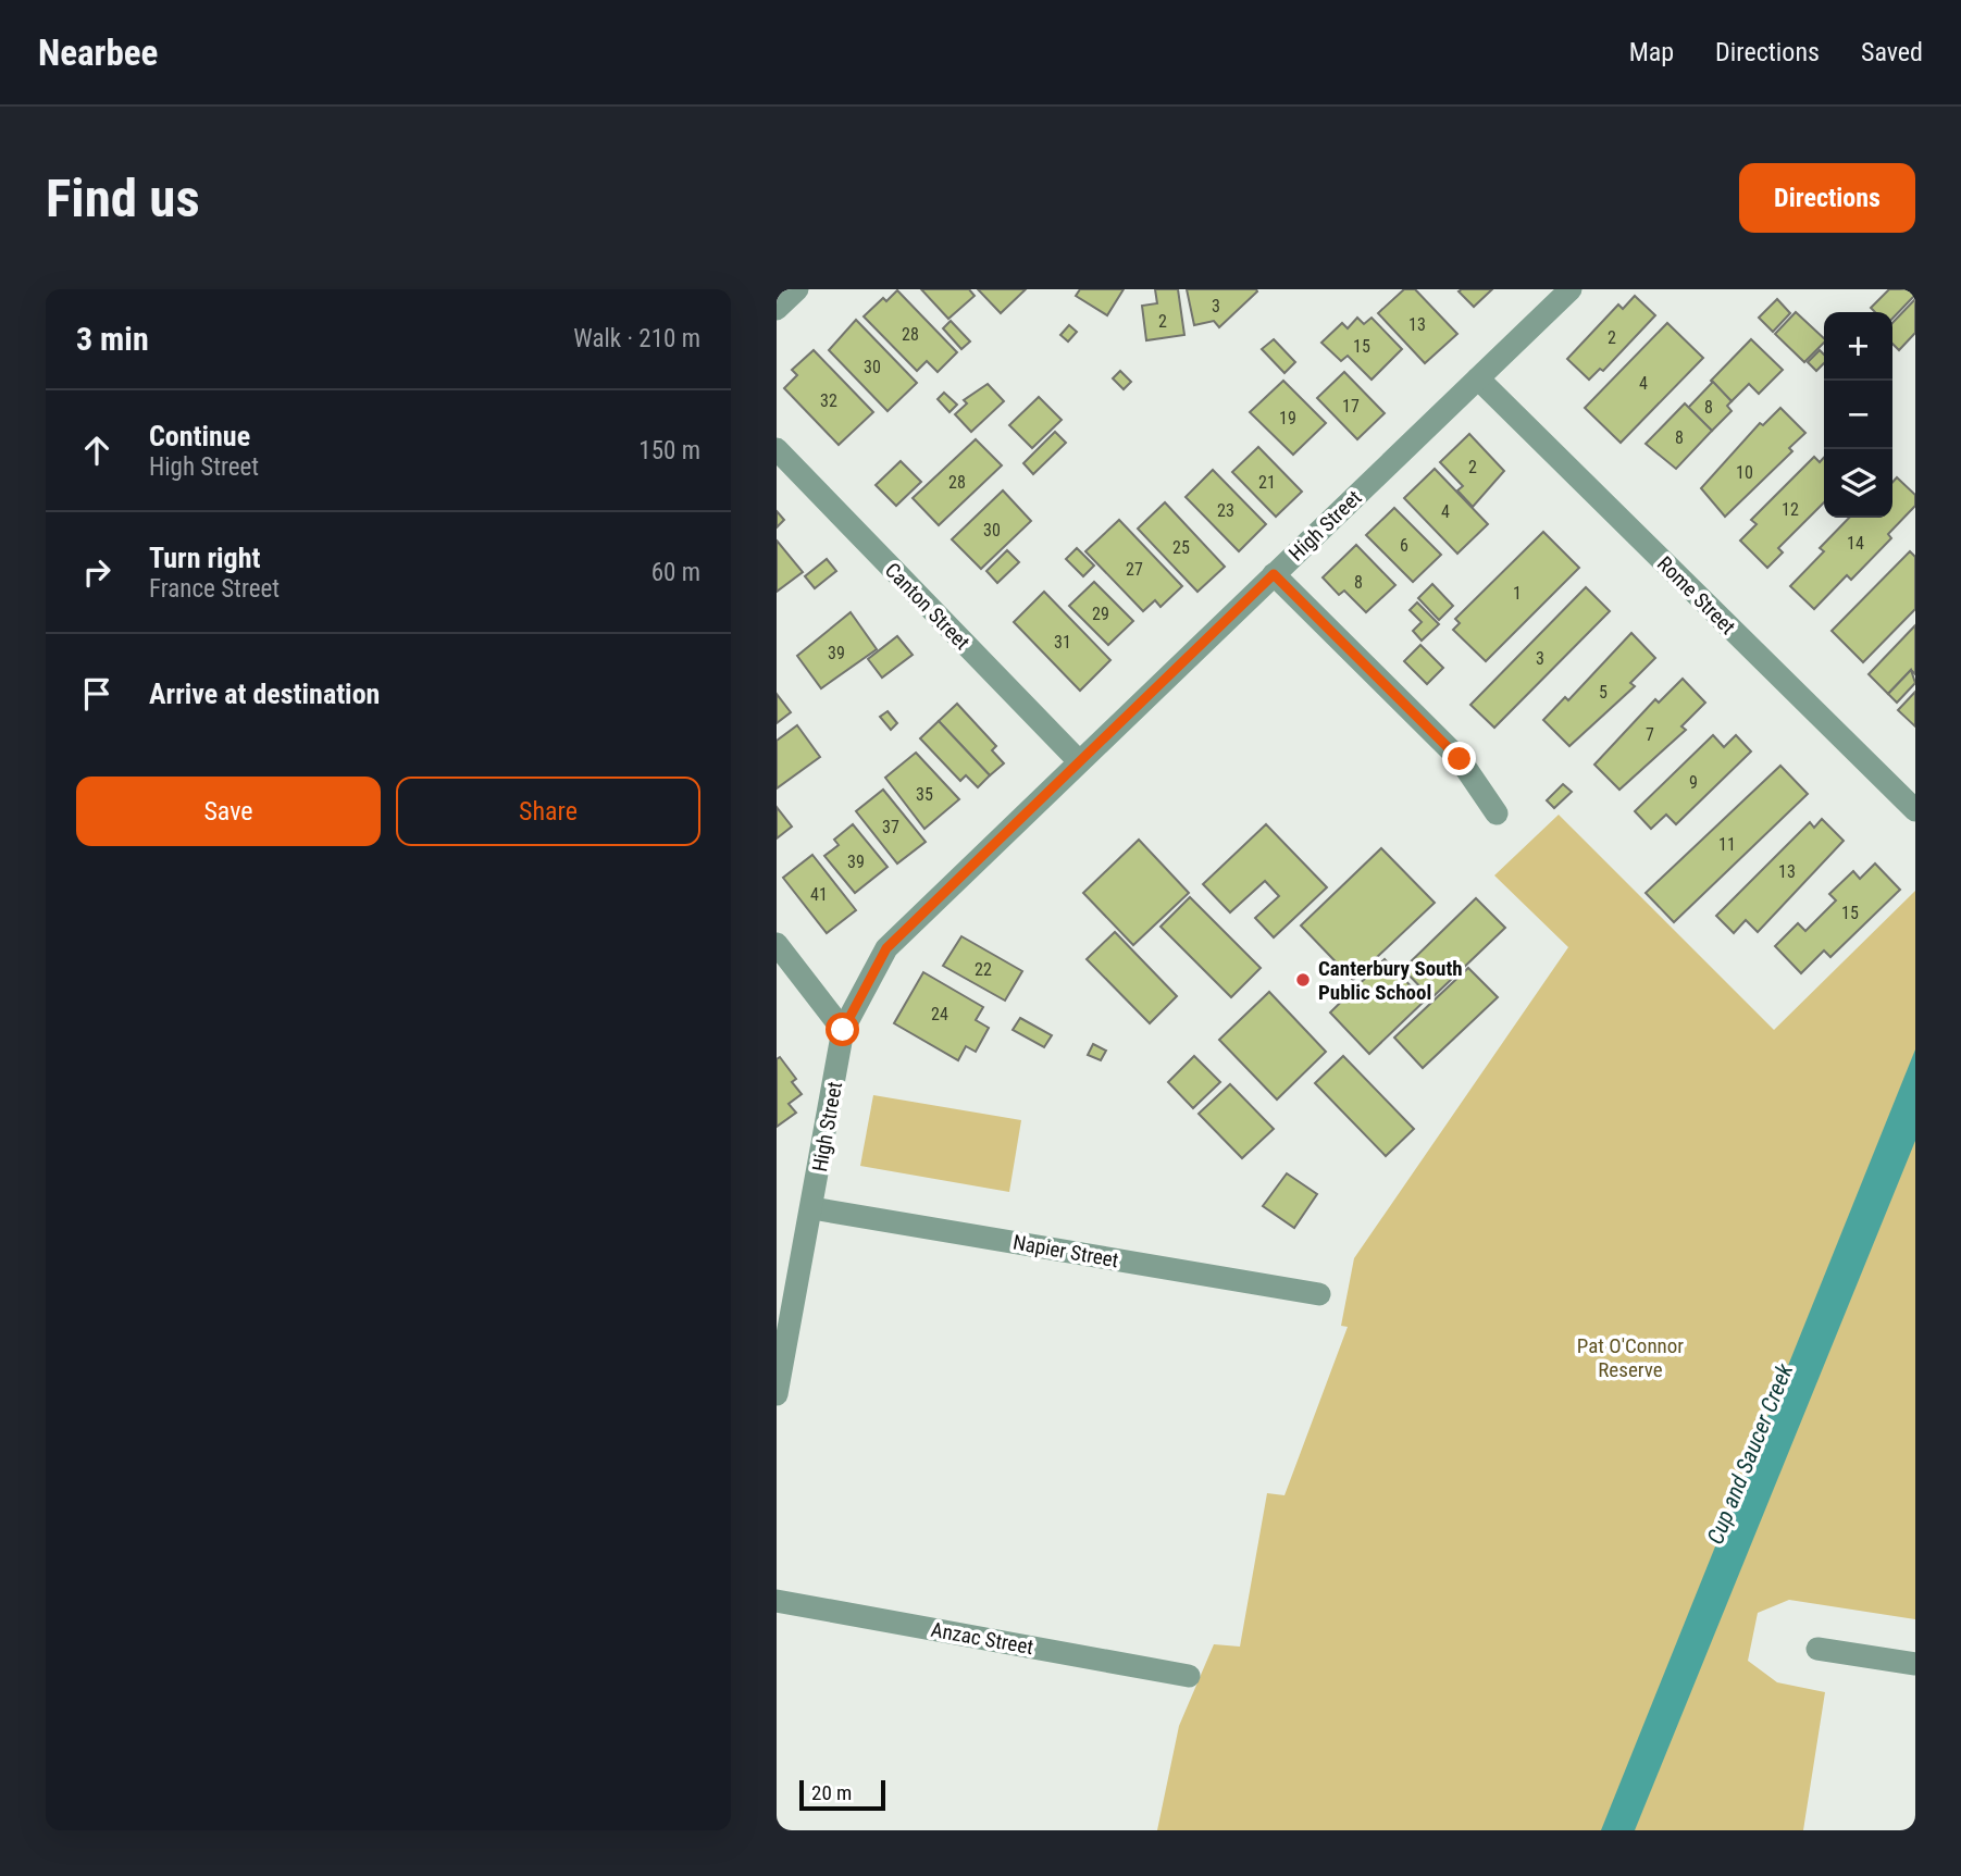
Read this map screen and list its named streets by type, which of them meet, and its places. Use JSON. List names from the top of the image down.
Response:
{
  "streets": {
    "street": [
      "High Street",
      "Rome Street",
      "Canton Street",
      "Napier Street",
      "Anzac Street"
    ]
  },
  "crossings": [
    ["High Street", "Rome Street"],
    ["High Street", "Canton Street"],
    ["High Street", "Napier Street"]
  ],
  "water": ["Cup and Saucer Creek"],
  "parks": ["Pat O'Connor Reserve"],
  "places": ["Canterbury South Public School"],
  "house_numbers": [
    "3",
    "2",
    "13",
    "28",
    "2",
    "15",
    "30",
    "4",
    "32",
    "17",
    "8",
    "19",
    "8",
    "2",
    "10",
    "28",
    "21",
    "12",
    "23",
    "4",
    "30",
    "14",
    "6",
    "25",
    "27",
    "8",
    "1",
    "29",
    "31",
    "39",
    "3",
    "5",
    "7",
    "9",
    "35",
    "37",
    "11",
    "39",
    "13",
    "41",
    "15",
    "22",
    "24"
  ],
  "scale_bar": "20 m",
  "page": {
    "header": "Nearbee",
    "nav": ["Map", "Directions", "Saved"],
    "buttons": [
      "Directions",
      ["Save", "Share"]
    ],
    "title": "Find us",
    "heading": ["3 min", "Walk · 210 m"],
    "map_buttons": ["+", "−"],
    "list": [
      ["Continue", "High Street", "150 m"],
      ["Turn right", "France Street", "60 m"],
      "Arrive at destination"
    ],
    "scale": "20 m"
  }
}
